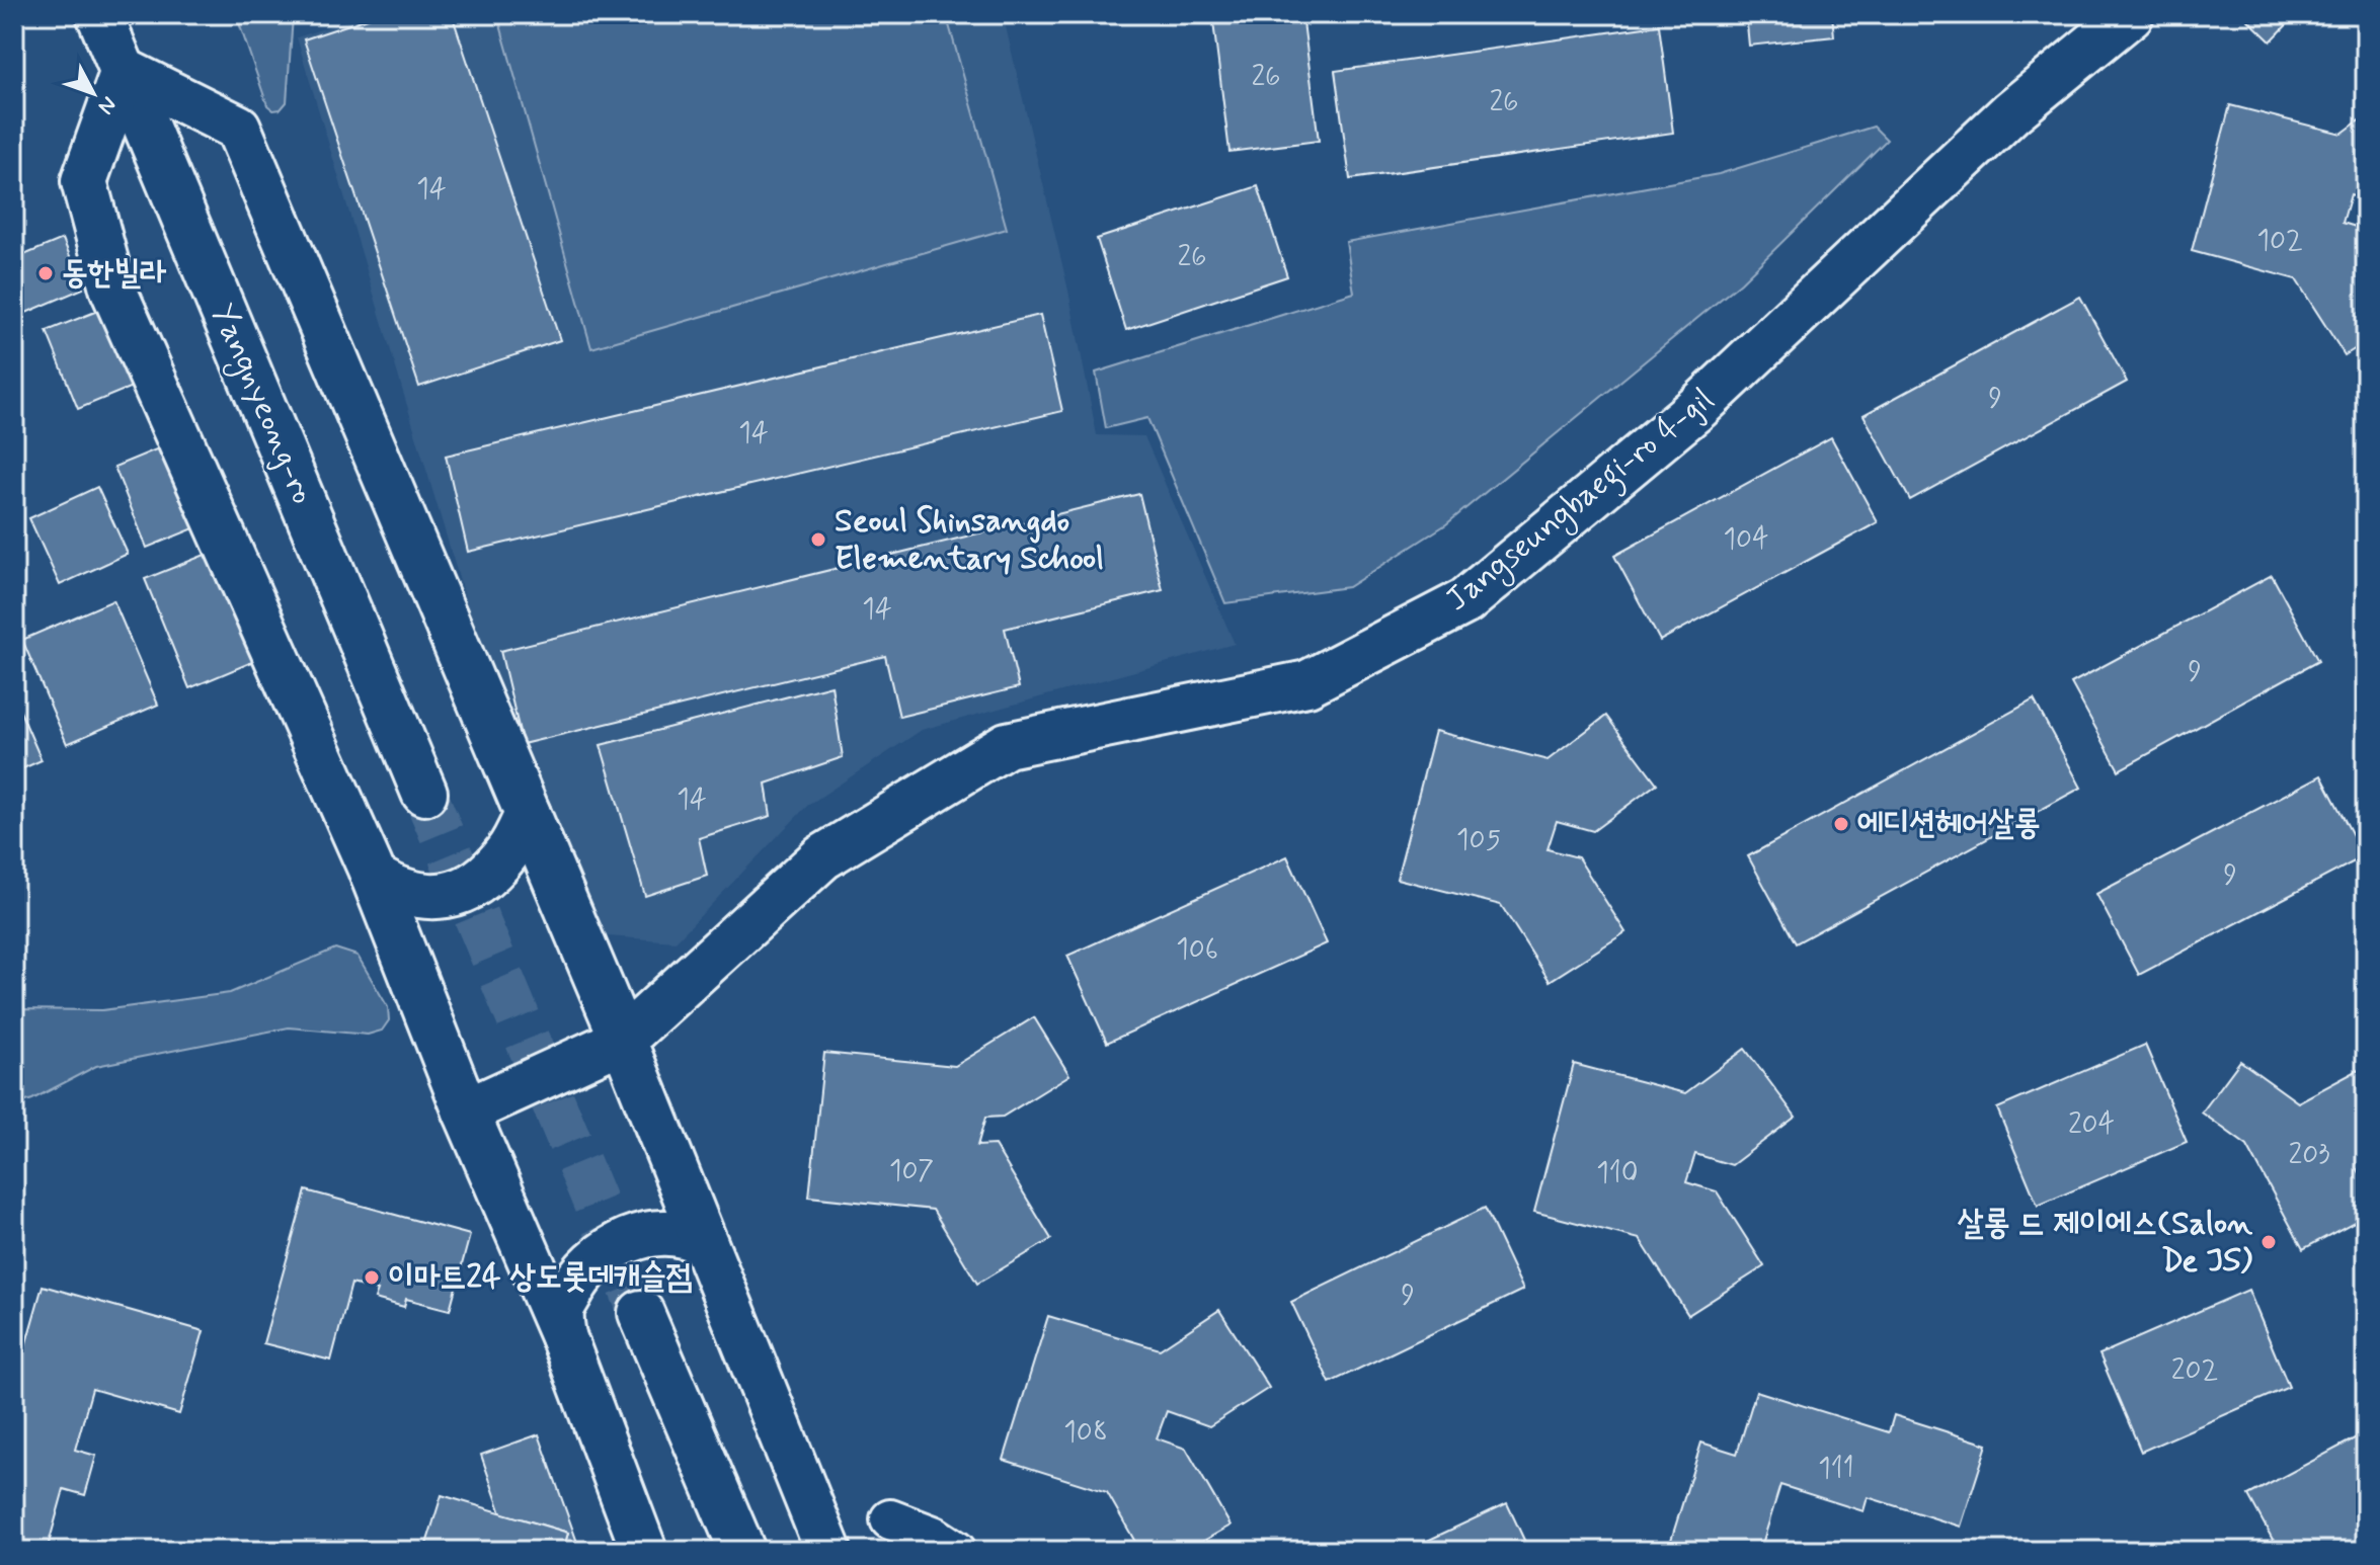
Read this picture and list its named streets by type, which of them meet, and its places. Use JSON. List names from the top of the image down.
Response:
{
  "streets": {
    "main road": ["Yangnyeong-ro", "Jangseungbaegi-ro 4-gil"]
  },
  "places": [
    "동한빌라",
    "Seoul Shinsangdo Elementary School",
    "에디션헤어살롱",
    "살롱 드 제이에스(Salon De JS)",
    "이마트24 상도롯데캐슬점"
  ],
  "house_numbers": [
    "26",
    "26",
    "14",
    "102",
    "26",
    "9",
    "14",
    "104",
    "14",
    "9",
    "14",
    "105",
    "9",
    "106",
    "204",
    "203",
    "107",
    "110",
    "9",
    "202",
    "108",
    "111"
  ],
  "north": "bottom right"
}
